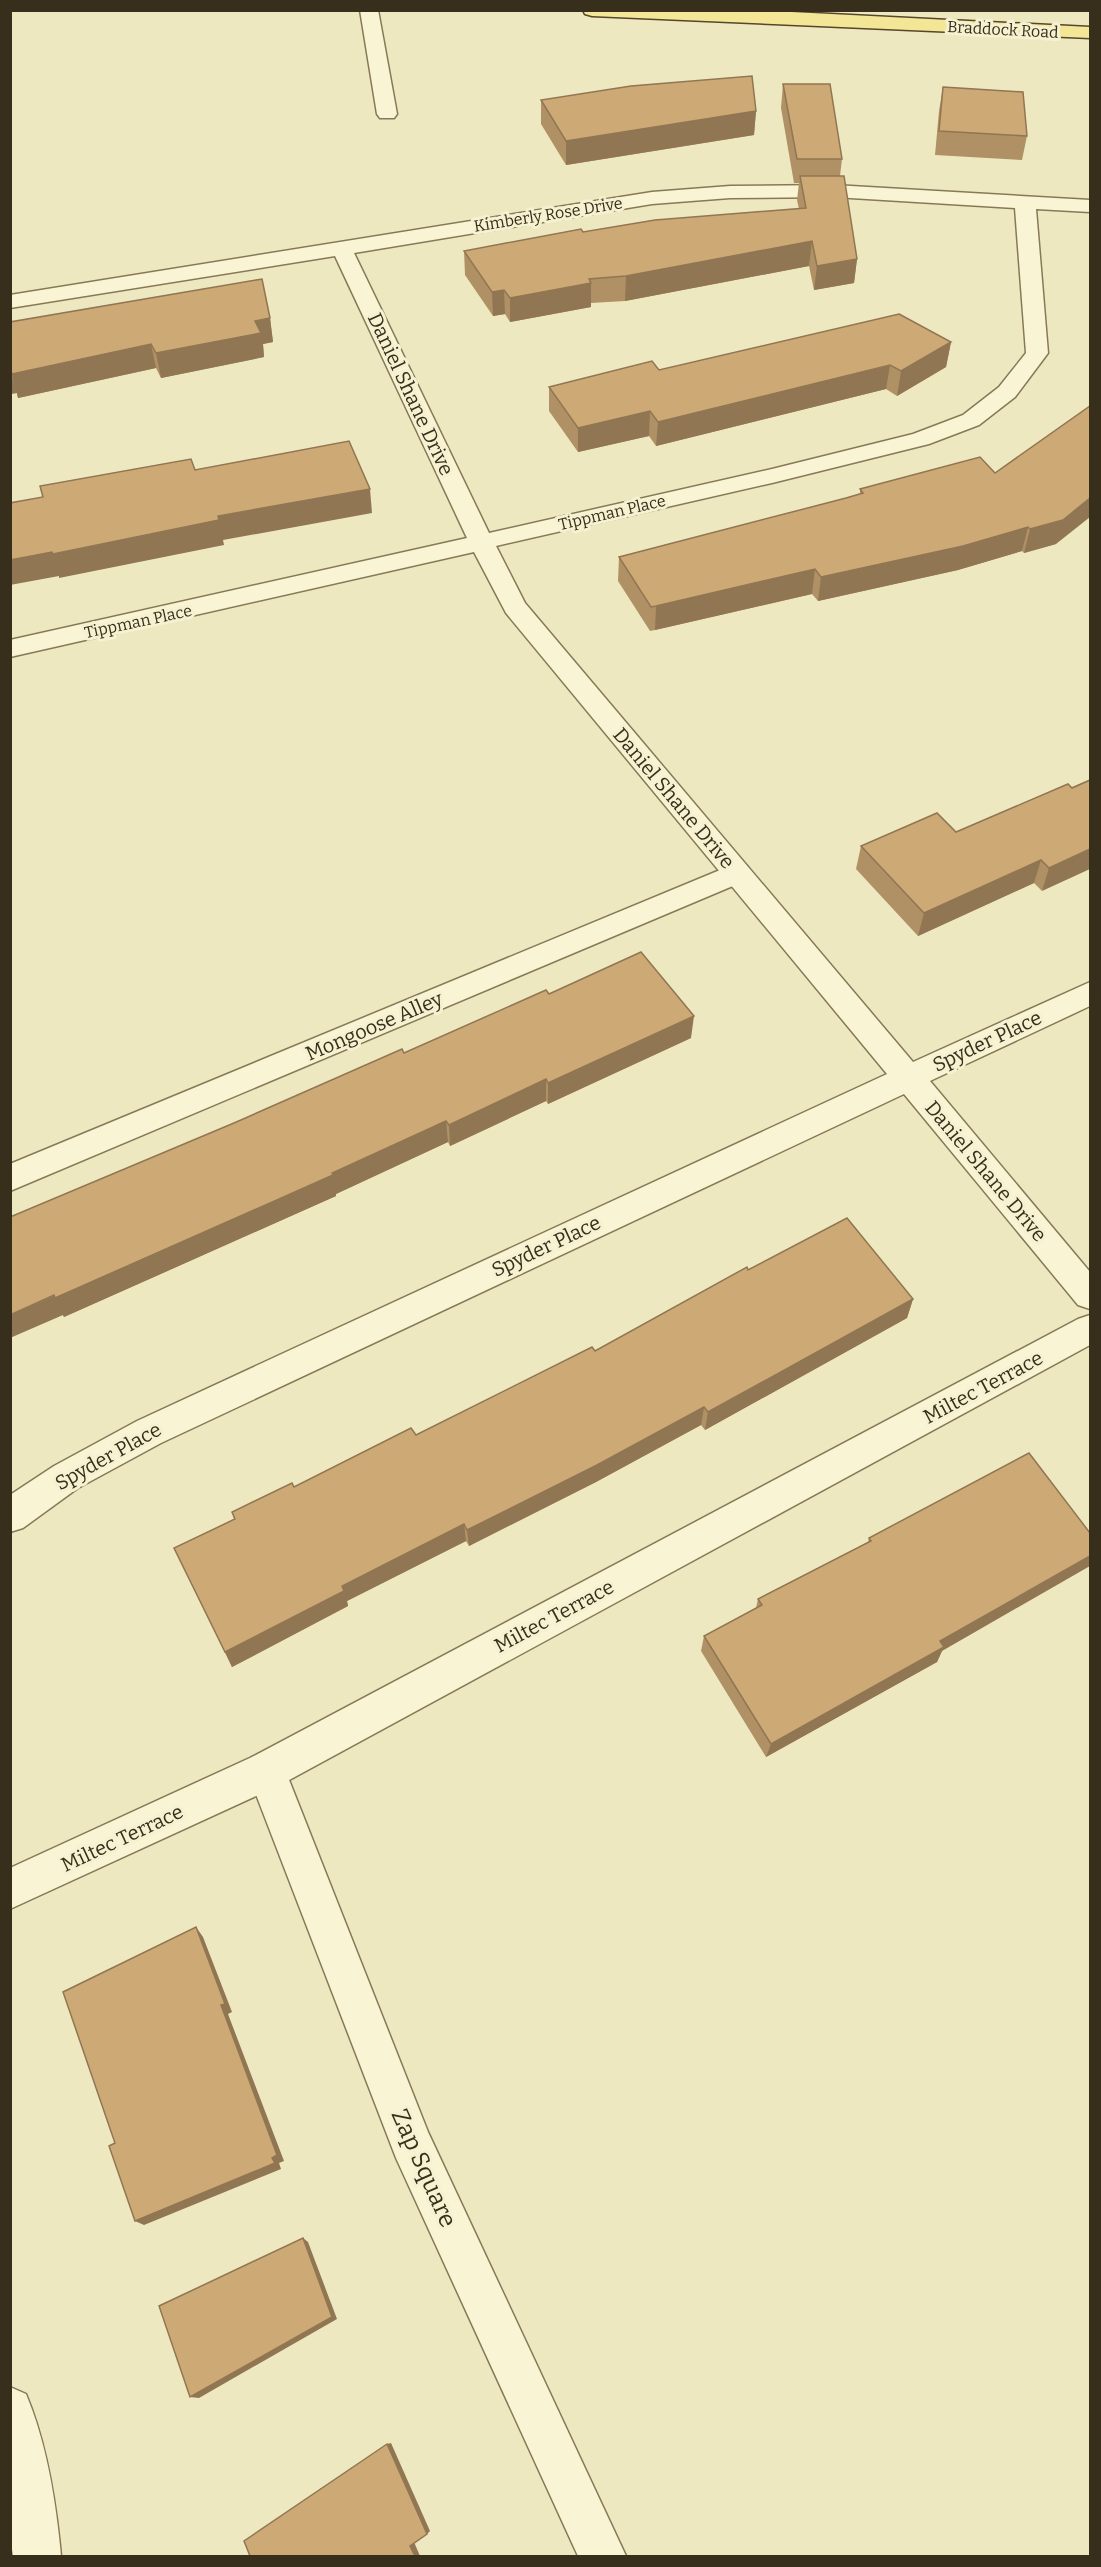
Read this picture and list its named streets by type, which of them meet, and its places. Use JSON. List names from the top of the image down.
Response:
{
  "streets": {
    "main road": ["Braddock Road"],
    "street": [
      "Kimberly Rose Drive",
      "Daniel Shane Drive",
      "Tippman Place",
      "Mongoose Alley",
      "Spyder Place",
      "Miltec Terrace",
      "Zap Square"
    ]
  },
  "crossings": [
    ["Kimberly Rose Drive", "Daniel Shane Drive"],
    ["Kimberly Rose Drive", "Tippman Place"],
    ["Daniel Shane Drive", "Tippman Place"],
    ["Daniel Shane Drive", "Mongoose Alley"],
    ["Daniel Shane Drive", "Spyder Place"],
    ["Miltec Terrace", "Zap Square"]
  ]
}
